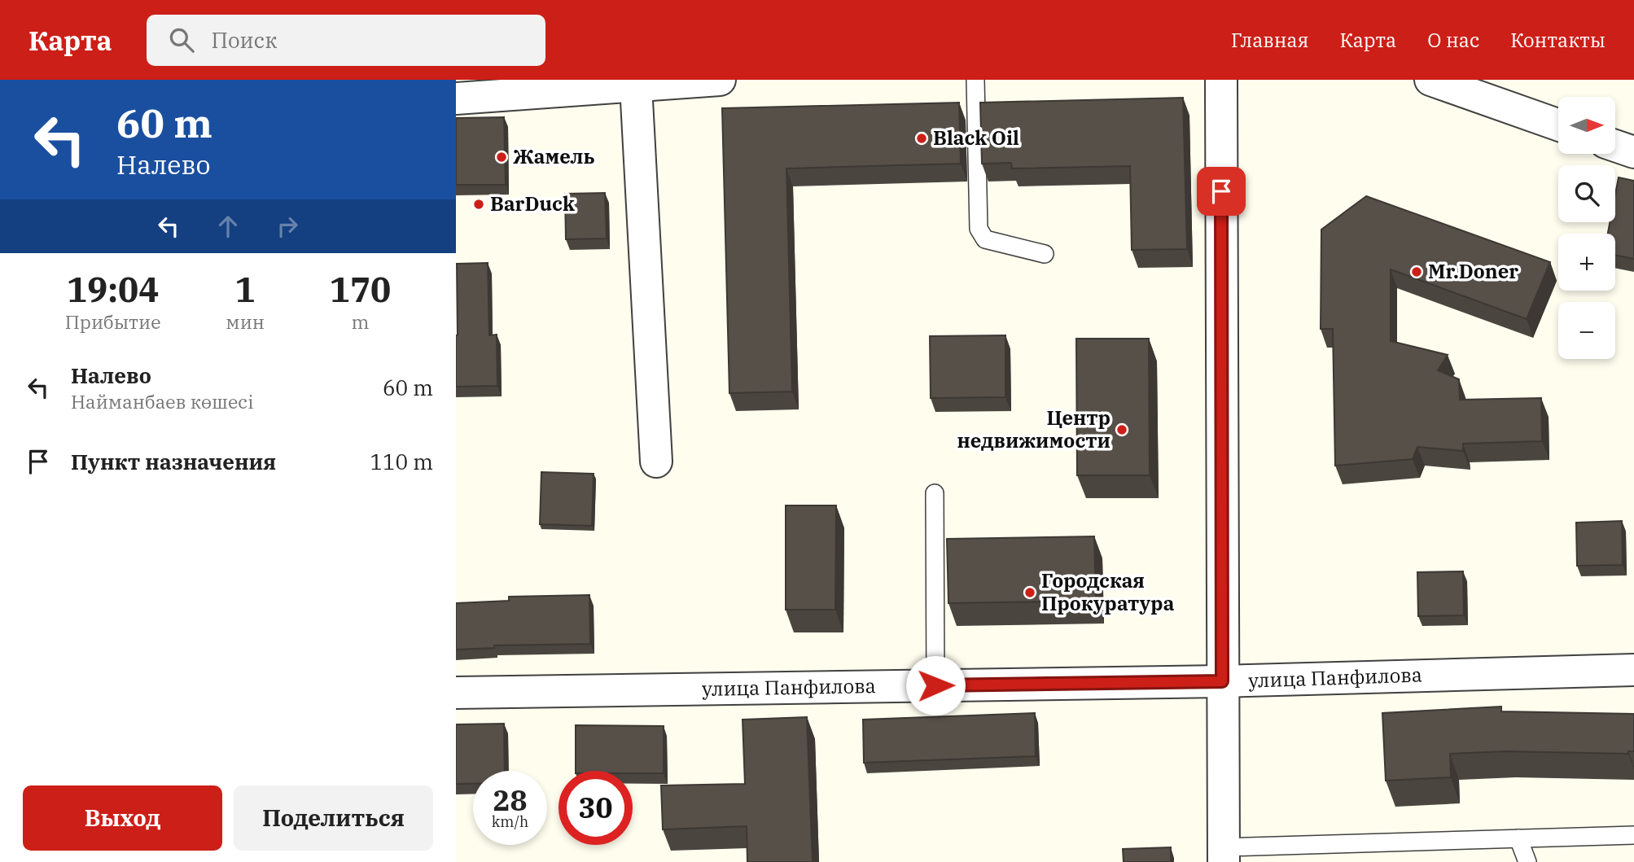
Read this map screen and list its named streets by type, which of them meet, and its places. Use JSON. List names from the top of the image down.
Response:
{
  "streets": {
    "street": ["улица Панфилова"]
  },
  "places": [
    "Black Oil",
    "Жамель",
    "BarDuck",
    "Mr.Doner",
    "Центр недвижимости",
    "Городская Прокуратура"
  ],
  "north": "right",
  "page": {
    "header": "Карта",
    "search": "Поиск",
    "nav": [
      "Главная",
      "Карта",
      "О нас",
      "Контакты"
    ],
    "turn": ["60 m", "Налево"],
    "map_buttons": ["+", "−"],
    "eta": [
      "19:04",
      "Прибытие",
      "1",
      "мин",
      "170",
      "m"
    ],
    "list": [
      {
        "name": "Налево",
        "note": "Найманбаев көшесі",
        "value": "60 m"
      },
      {
        "name": "Пункт назначения",
        "value": "110 m"
      }
    ],
    "speed": "28 km/h",
    "limit": "30",
    "buttons": ["Выход", "Поделиться"]
  }
}
